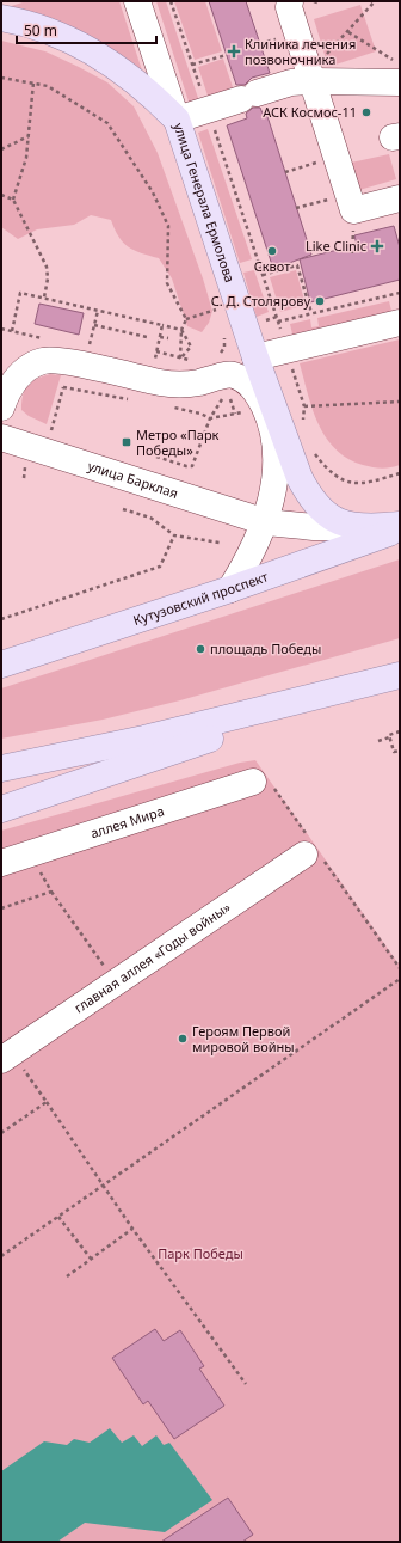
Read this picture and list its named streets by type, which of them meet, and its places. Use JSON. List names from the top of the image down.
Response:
{
  "streets": {
    "main road": ["улица Генерала Ермолова", "Кутузовский проспект"],
    "street": ["улица Барклая", "аллея Мира", "главная аллея «Годы войны»"]
  },
  "crossings": [
    ["улица Генерала Ермолова", "улица Барклая"]
  ],
  "parks": ["Парк Победы"],
  "places": {
    "health": ["Клиника лечения позвоночника", "Like Clinic"],
    "other": [
      "АСК Космос-11",
      "Сквот",
      "С. Д. Столярову",
      "площадь Победы",
      "Героям Первой мировой войны"
    ],
    "transit": ["Метро «Парк Победы»"]
  },
  "scale_bar": "50 m"
}
